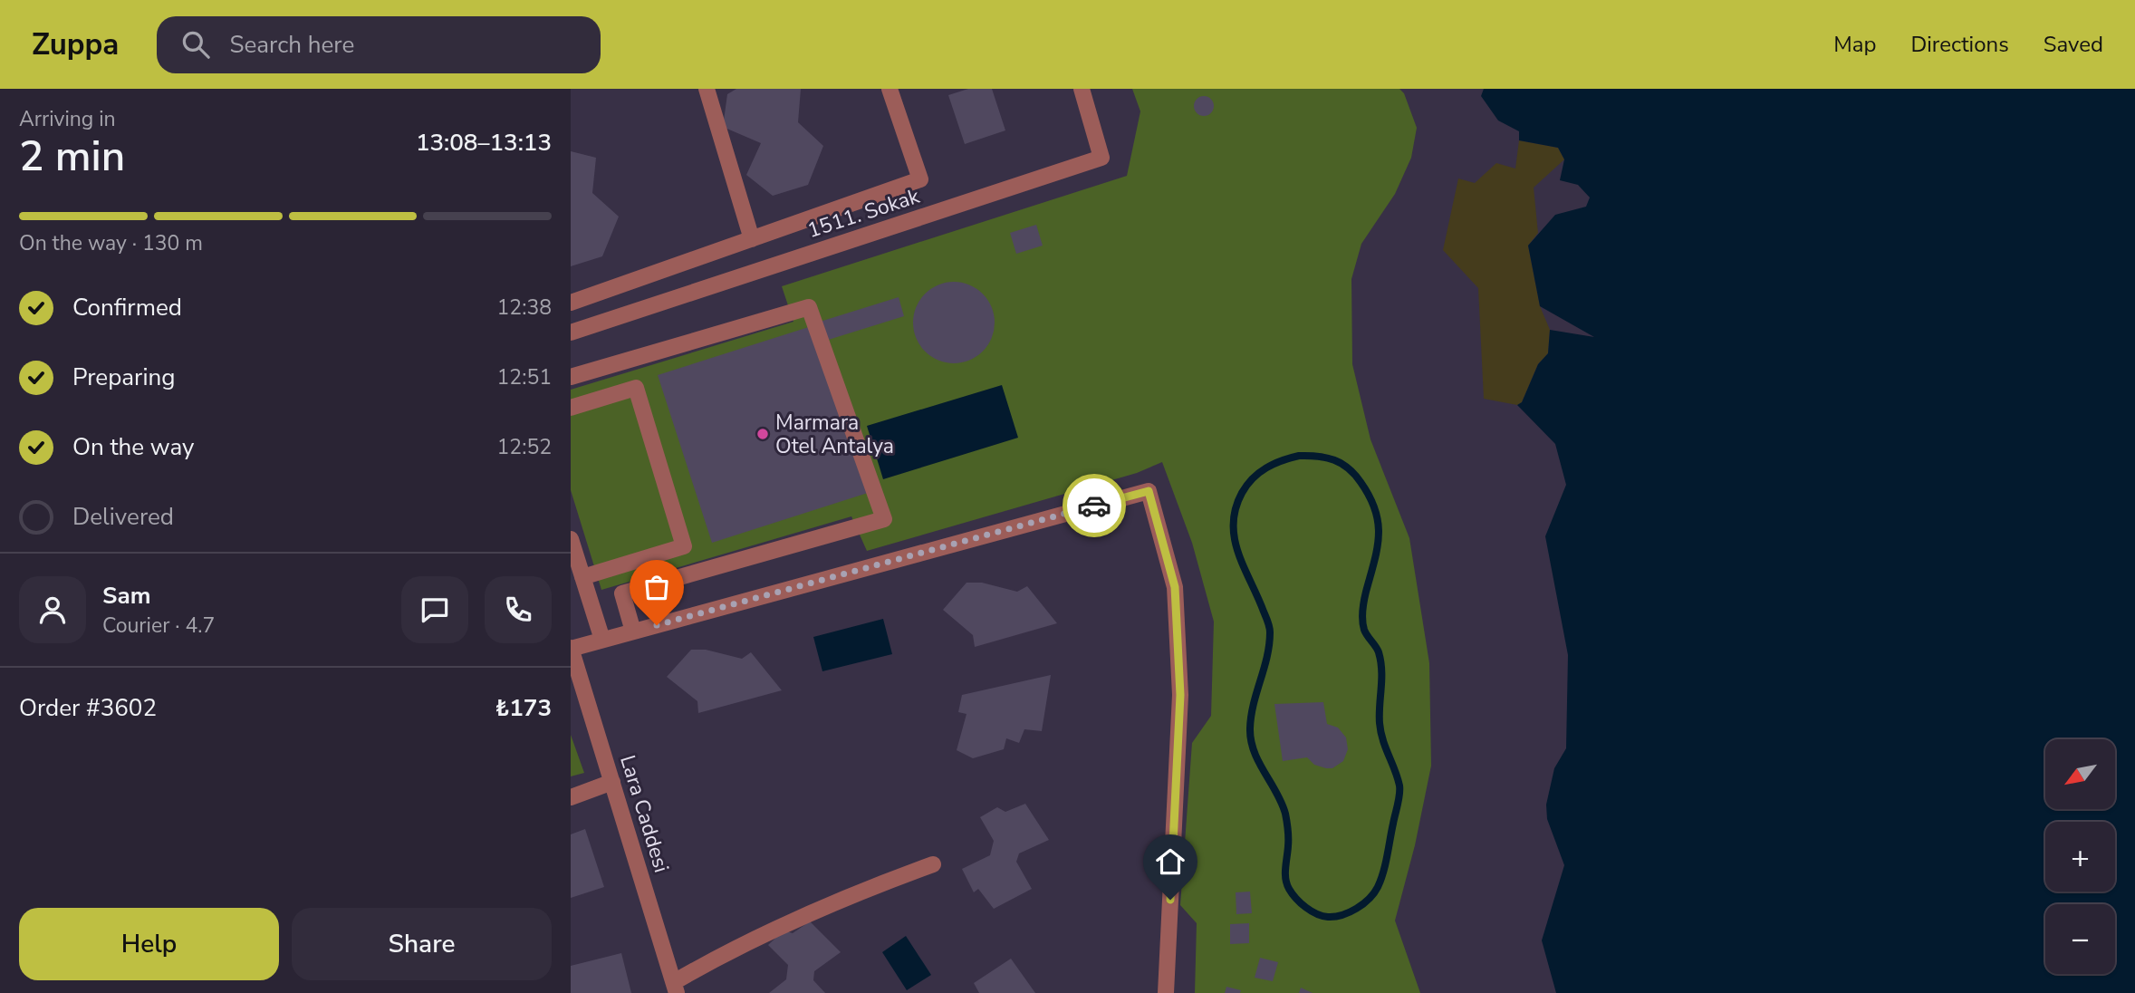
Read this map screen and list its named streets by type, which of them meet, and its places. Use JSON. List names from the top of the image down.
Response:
{
  "streets": {
    "street": ["1511. Sokak", "Lara Caddesi"]
  },
  "places": ["Marmara Otel Antalya"],
  "north": "bottom left",
  "page": {
    "header": "Zuppa",
    "search": "Search here",
    "nav": ["Map", "Directions", "Saved"],
    "heading": ["2 min", "Arriving in", "13:08–13:13"],
    "panel": [
      "Sam",
      "Courier · 4.7",
      "Order #3602",
      "₺173"
    ],
    "bar": "On the way · 130 m",
    "list": [
      ["Confirmed", "12:38"],
      ["Preparing", "12:51"],
      ["On the way", "12:52"],
      "Delivered"
    ],
    "map_buttons": ["+", "−"],
    "buttons": ["Help", "Share"]
  }
}
